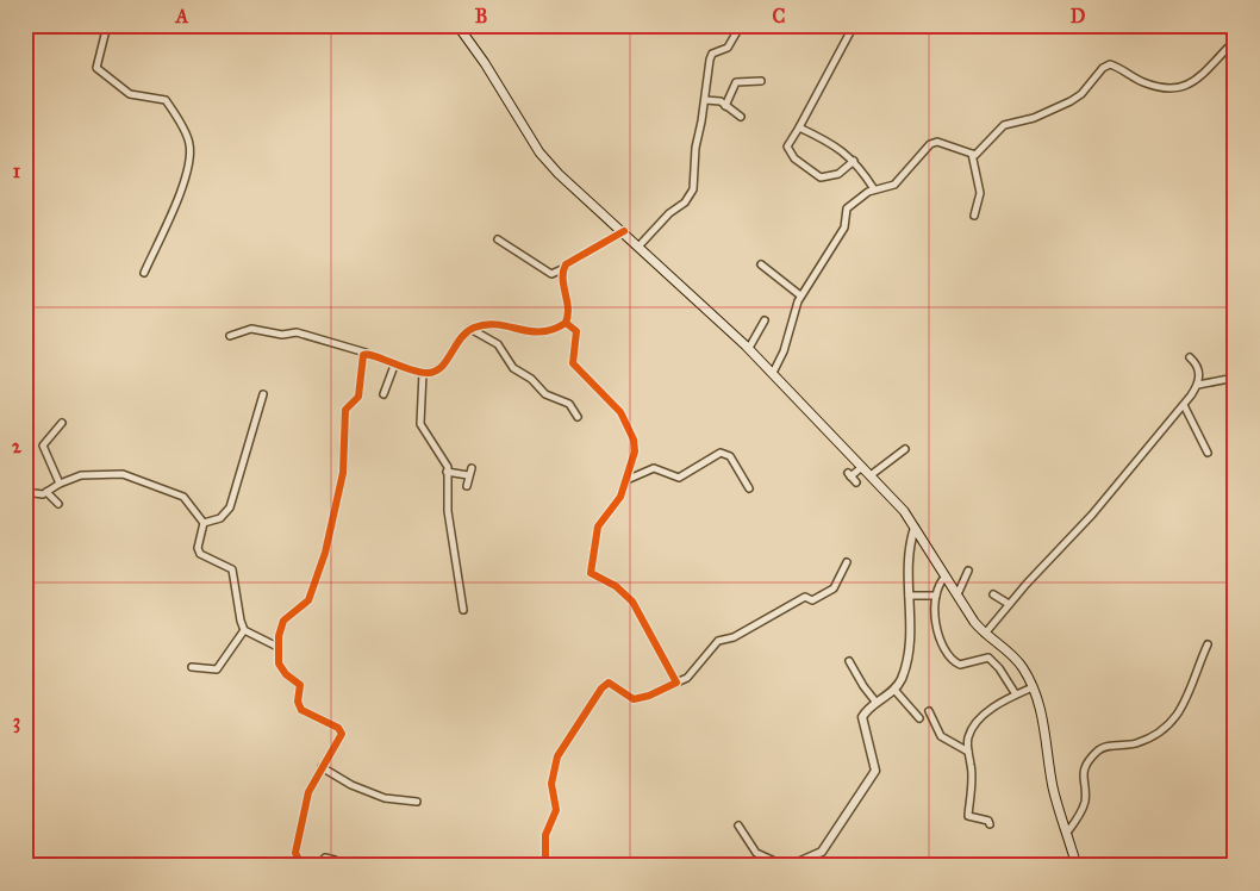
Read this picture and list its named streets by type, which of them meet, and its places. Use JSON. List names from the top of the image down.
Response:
{
  "grid": {
    "columns": [
      "A",
      "B",
      "C",
      "D"
    ],
    "rows": ["1", "2", "3"]
  }
}
